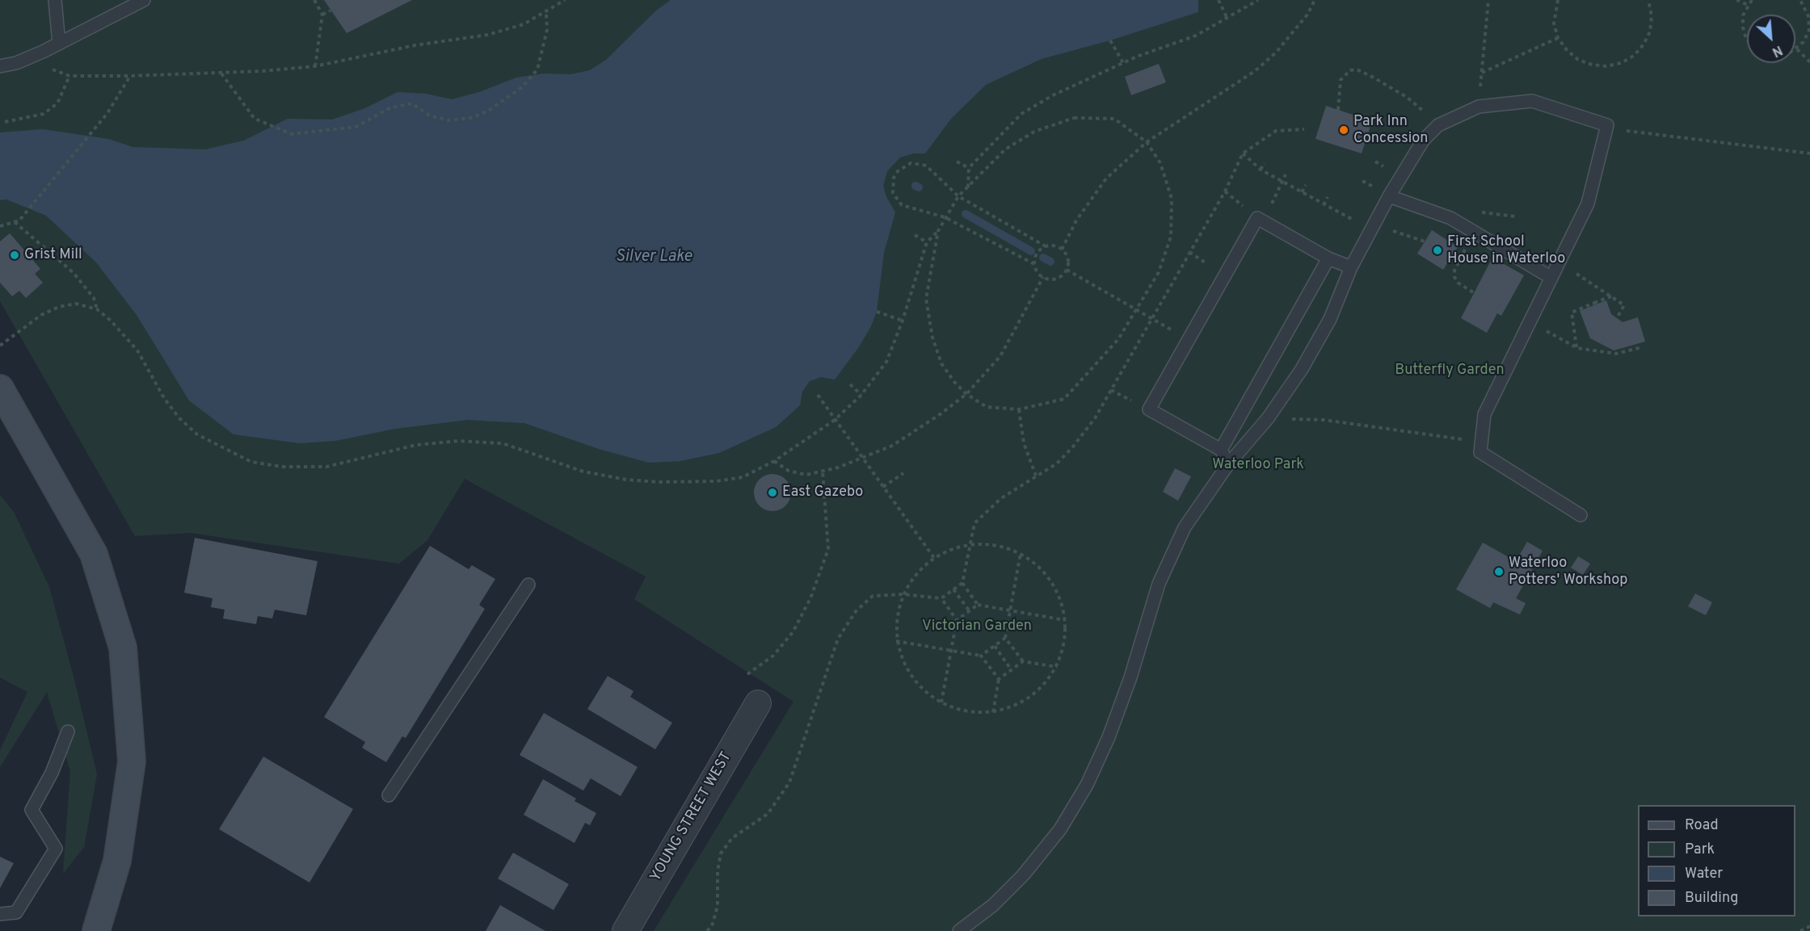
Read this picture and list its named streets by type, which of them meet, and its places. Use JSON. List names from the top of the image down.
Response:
{
  "streets": {
    "street": ["YOUNG STREET WEST"]
  },
  "water": ["Silver Lake"],
  "parks": ["Butterfly Garden", "Waterloo Park", "Victorian Garden"],
  "places": [
    "Park Inn Concession",
    "First School House in Waterloo",
    "Grist Mill",
    "East Gazebo",
    "Waterloo Potters' Workshop"
  ],
  "legend": [
    "Road",
    "Park",
    "Water",
    "Building"
  ],
  "north": "bottom right"
}
